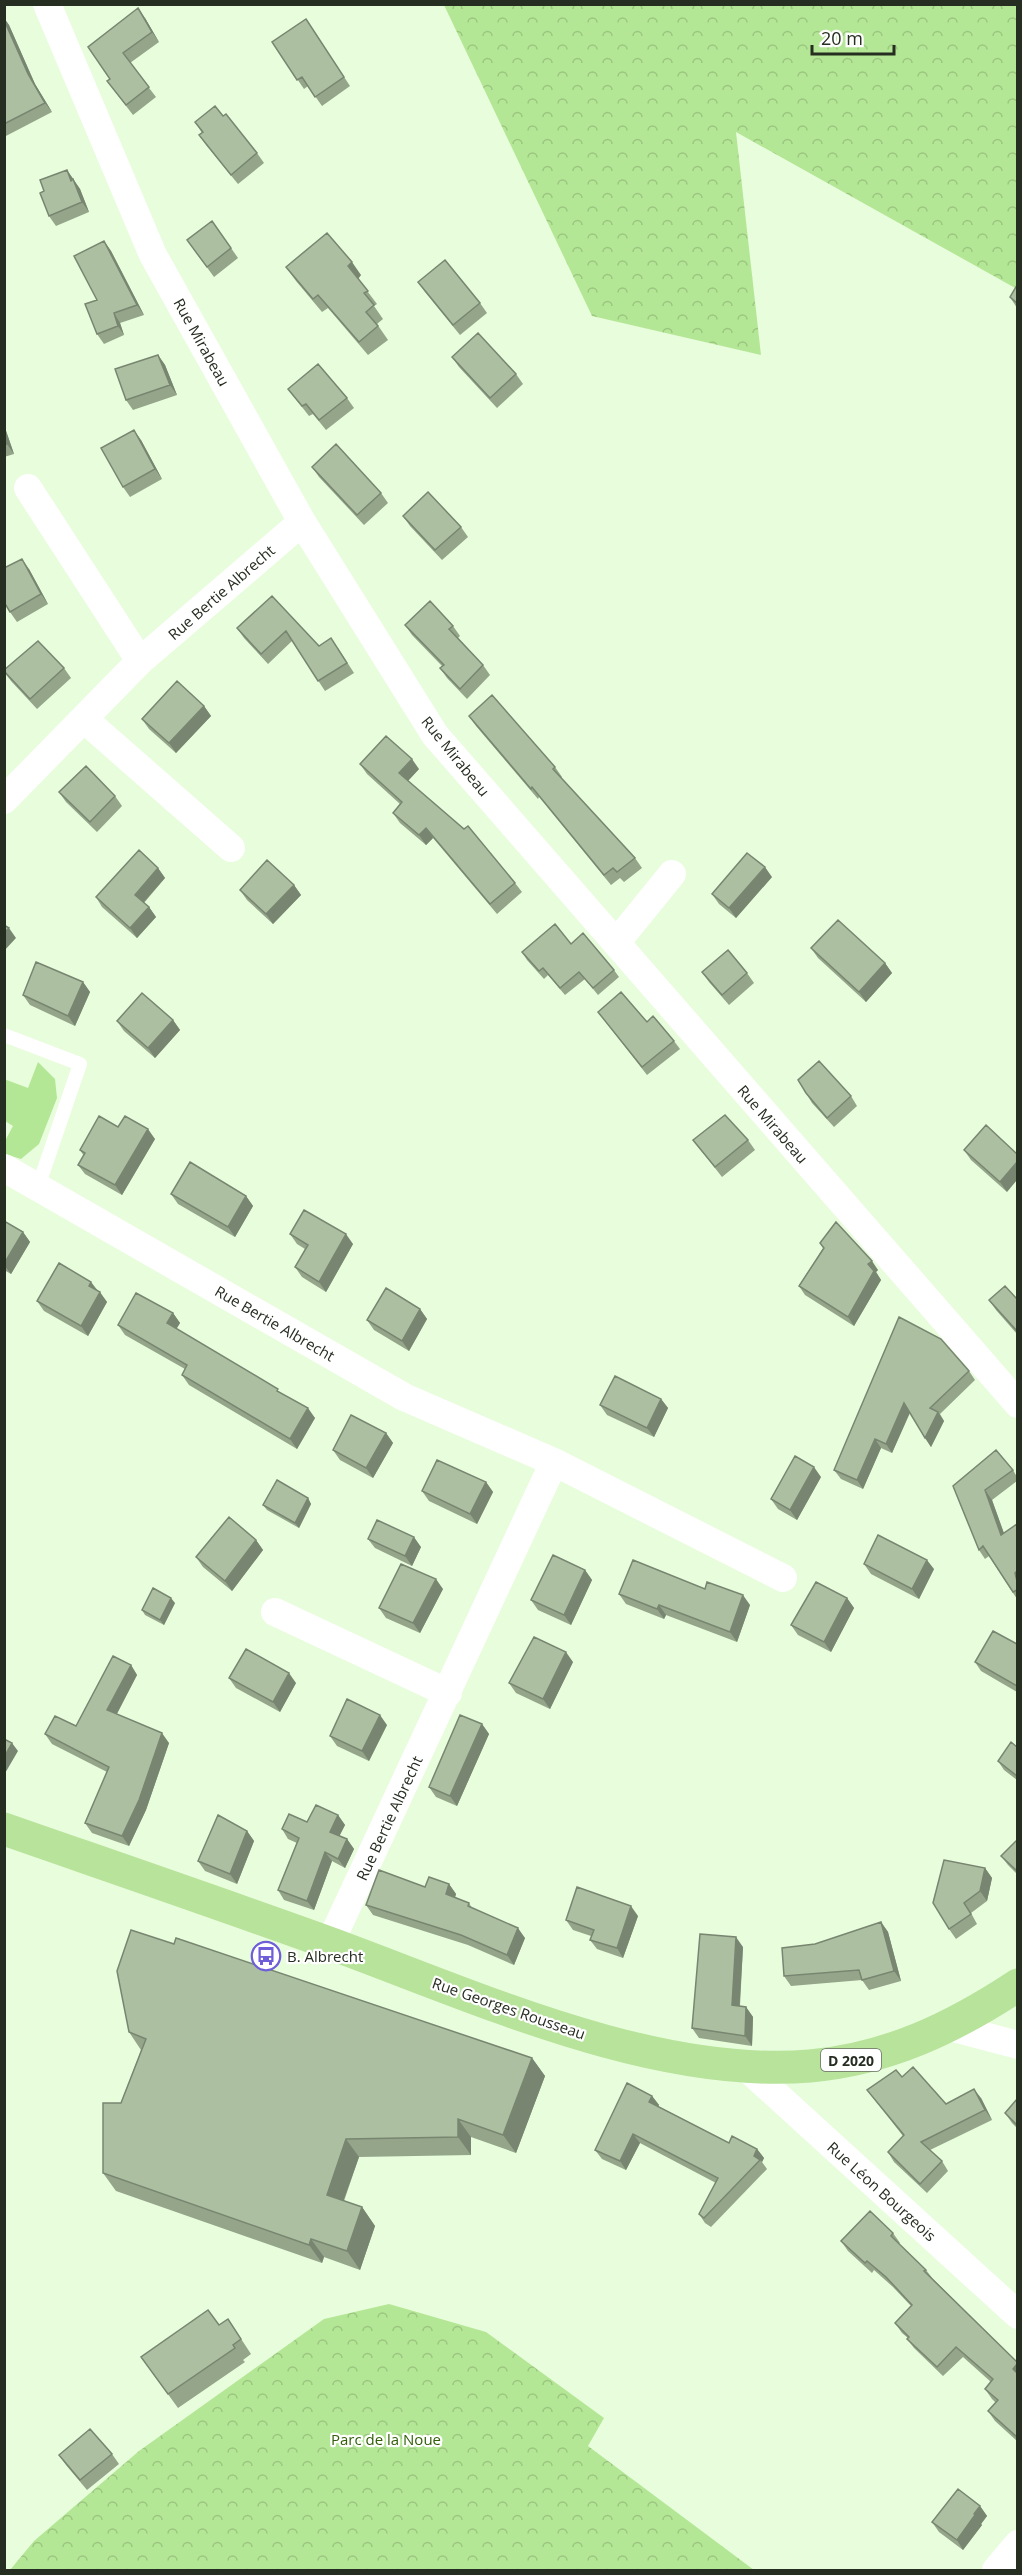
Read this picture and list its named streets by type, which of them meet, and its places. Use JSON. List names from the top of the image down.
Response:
{
  "streets": {
    "main road": ["Rue Georges Rousseau", "D 2020"],
    "street": ["Rue Mirabeau", "Rue Bertie Albrecht", "Rue Léon Bourgeois"]
  },
  "crossings": [
    ["Rue Mirabeau", "Rue Bertie Albrecht"],
    ["Rue Bertie Albrecht", "Rue Georges Rousseau"],
    ["Rue Georges Rousseau", "Rue Léon Bourgeois"]
  ],
  "parks": ["Parc de la Noue"],
  "places": {
    "bus stop": ["B. Albrecht"]
  },
  "scale_bar": "20 m"
}
